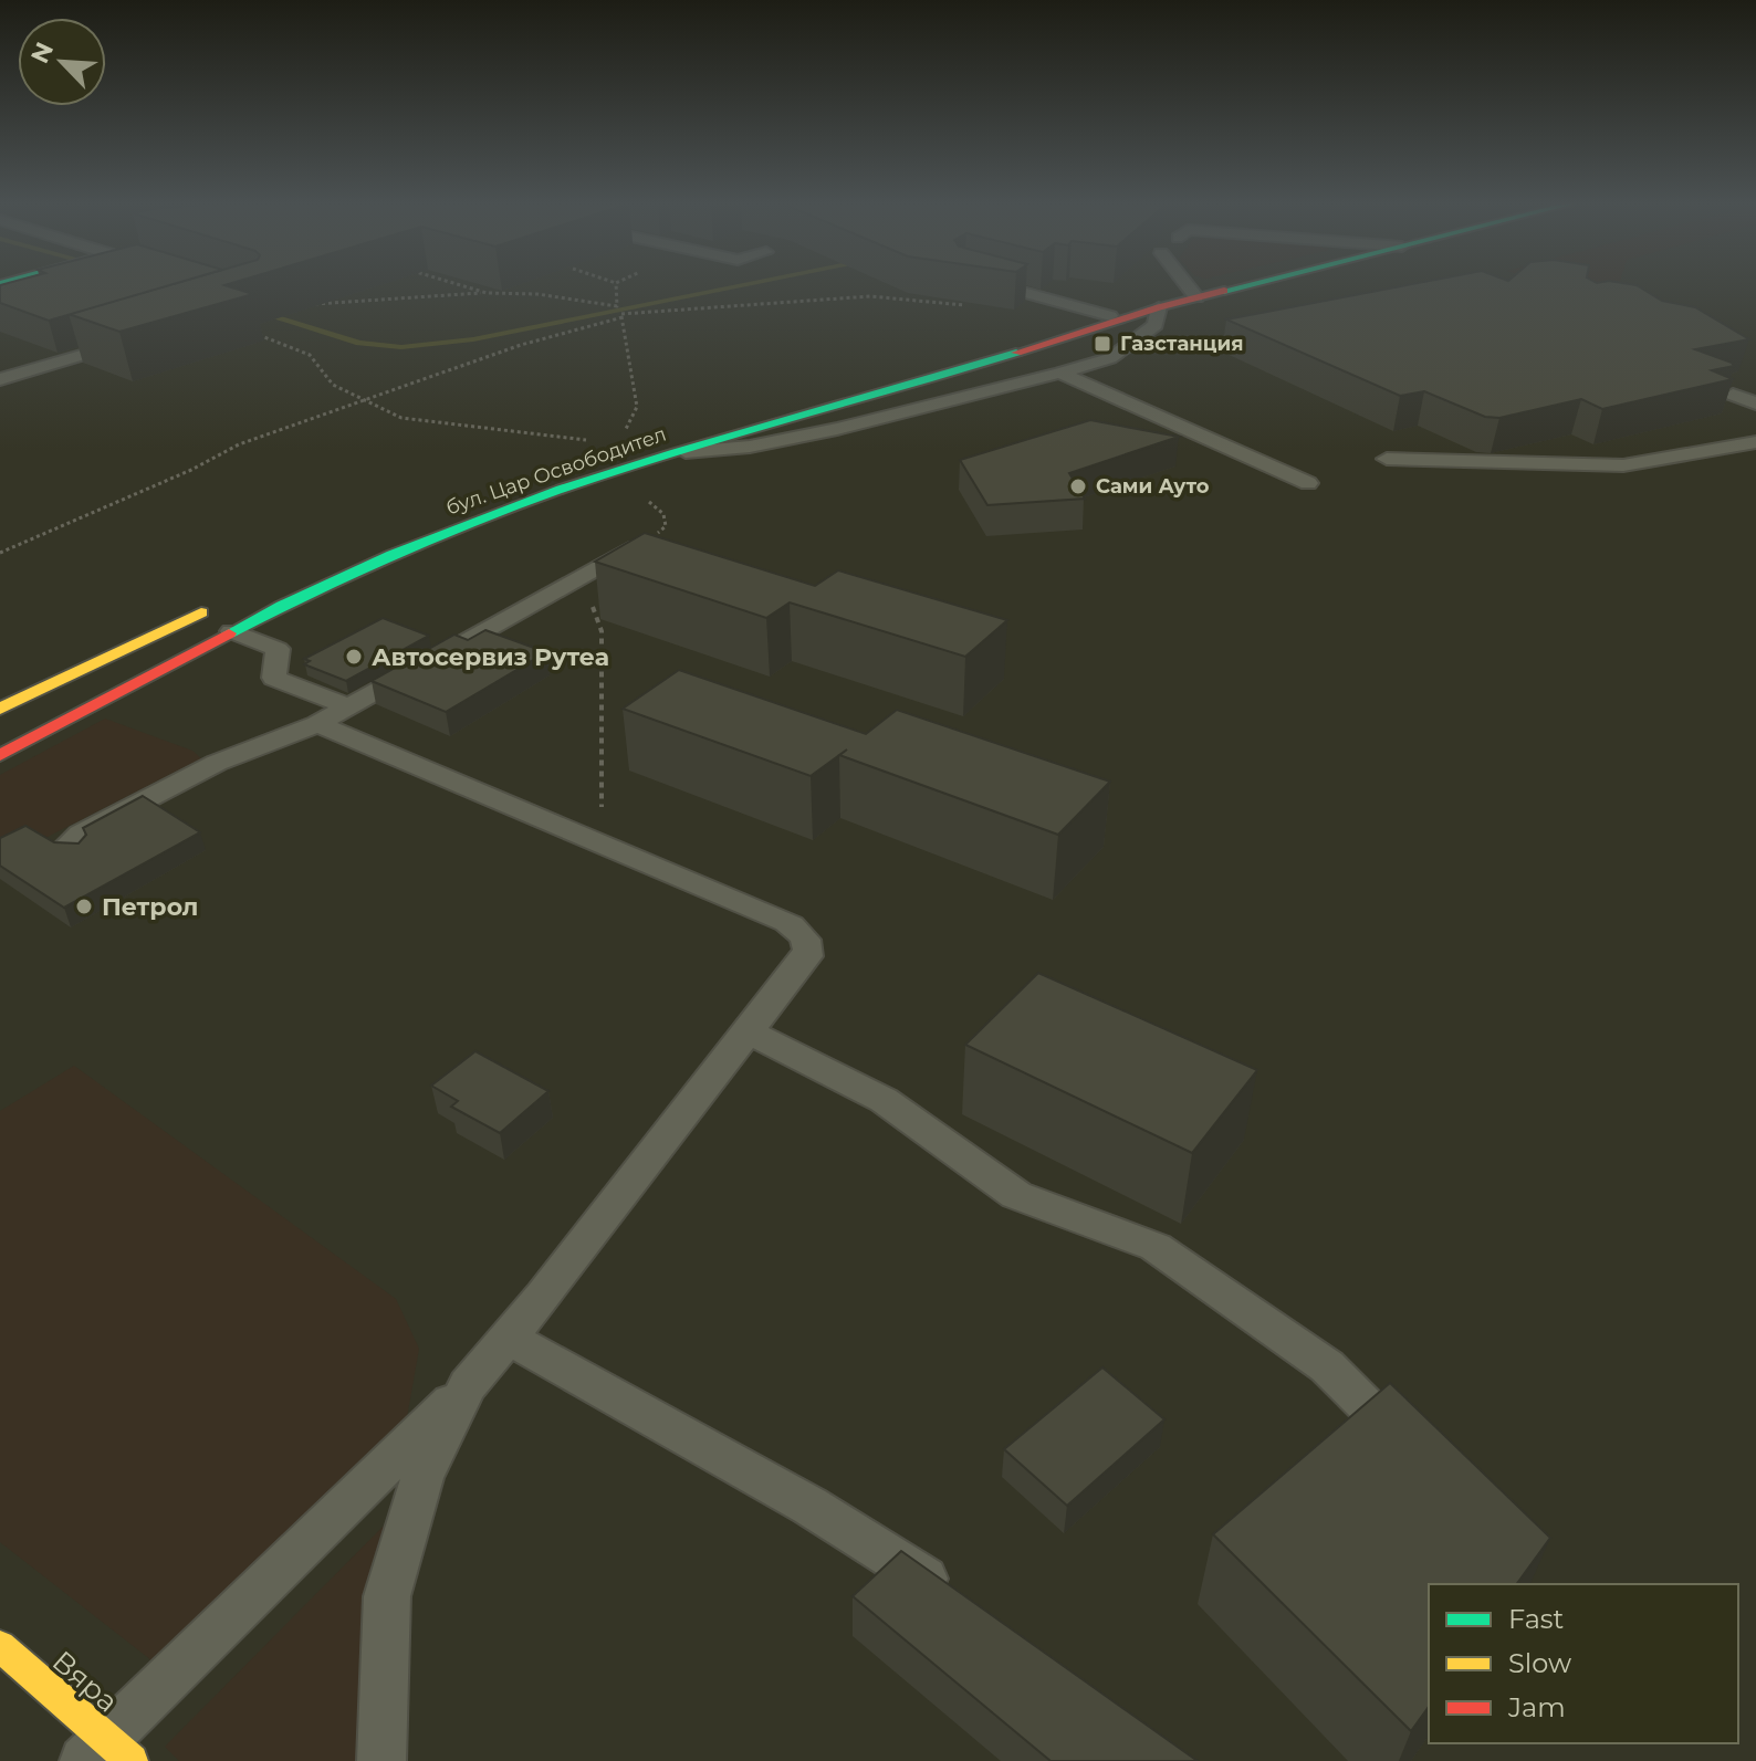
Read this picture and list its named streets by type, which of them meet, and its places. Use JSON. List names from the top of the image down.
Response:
{
  "streets": {
    "main road": ["бул. Цар Освободител", "Вяра"]
  },
  "places": {
    "transit": ["Газстанция"],
    "other": ["Сами Ауто", "Автосервиз Рутеа", "Петрол"]
  },
  "legend": ["Fast", "Slow", "Jam"],
  "north": "top left"
}
